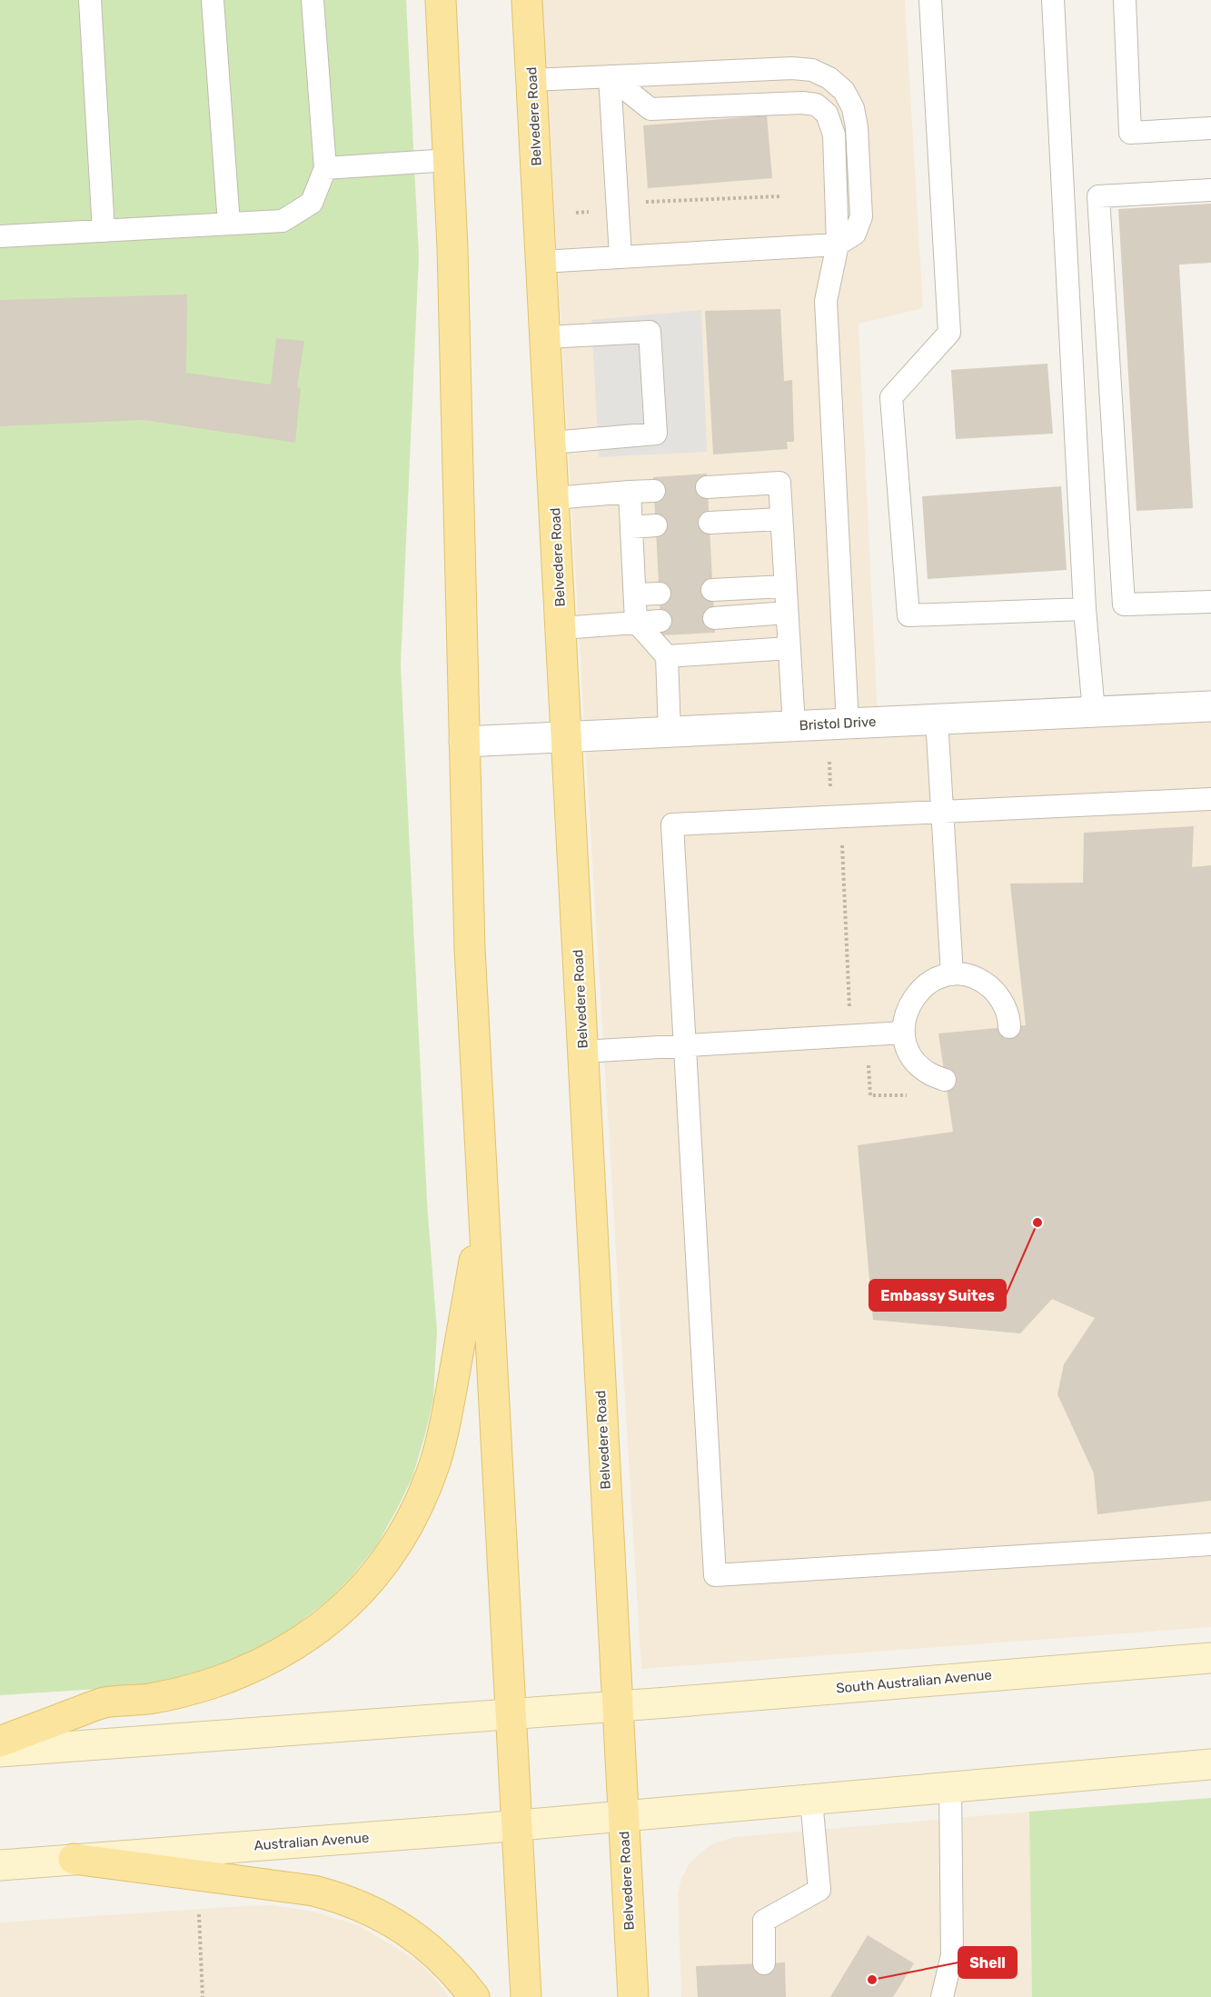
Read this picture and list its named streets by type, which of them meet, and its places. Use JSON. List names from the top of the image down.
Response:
{
  "streets": {
    "main road": ["Belvedere Road", "South Australian Avenue", "Australian Avenue"],
    "street": ["Bristol Drive"]
  },
  "crossings": [
    ["Belvedere Road", "Bristol Drive"],
    ["Belvedere Road", "South Australian Avenue"],
    ["Belvedere Road", "Australian Avenue"]
  ],
  "places": ["Embassy Suites", "Shell"]
}
